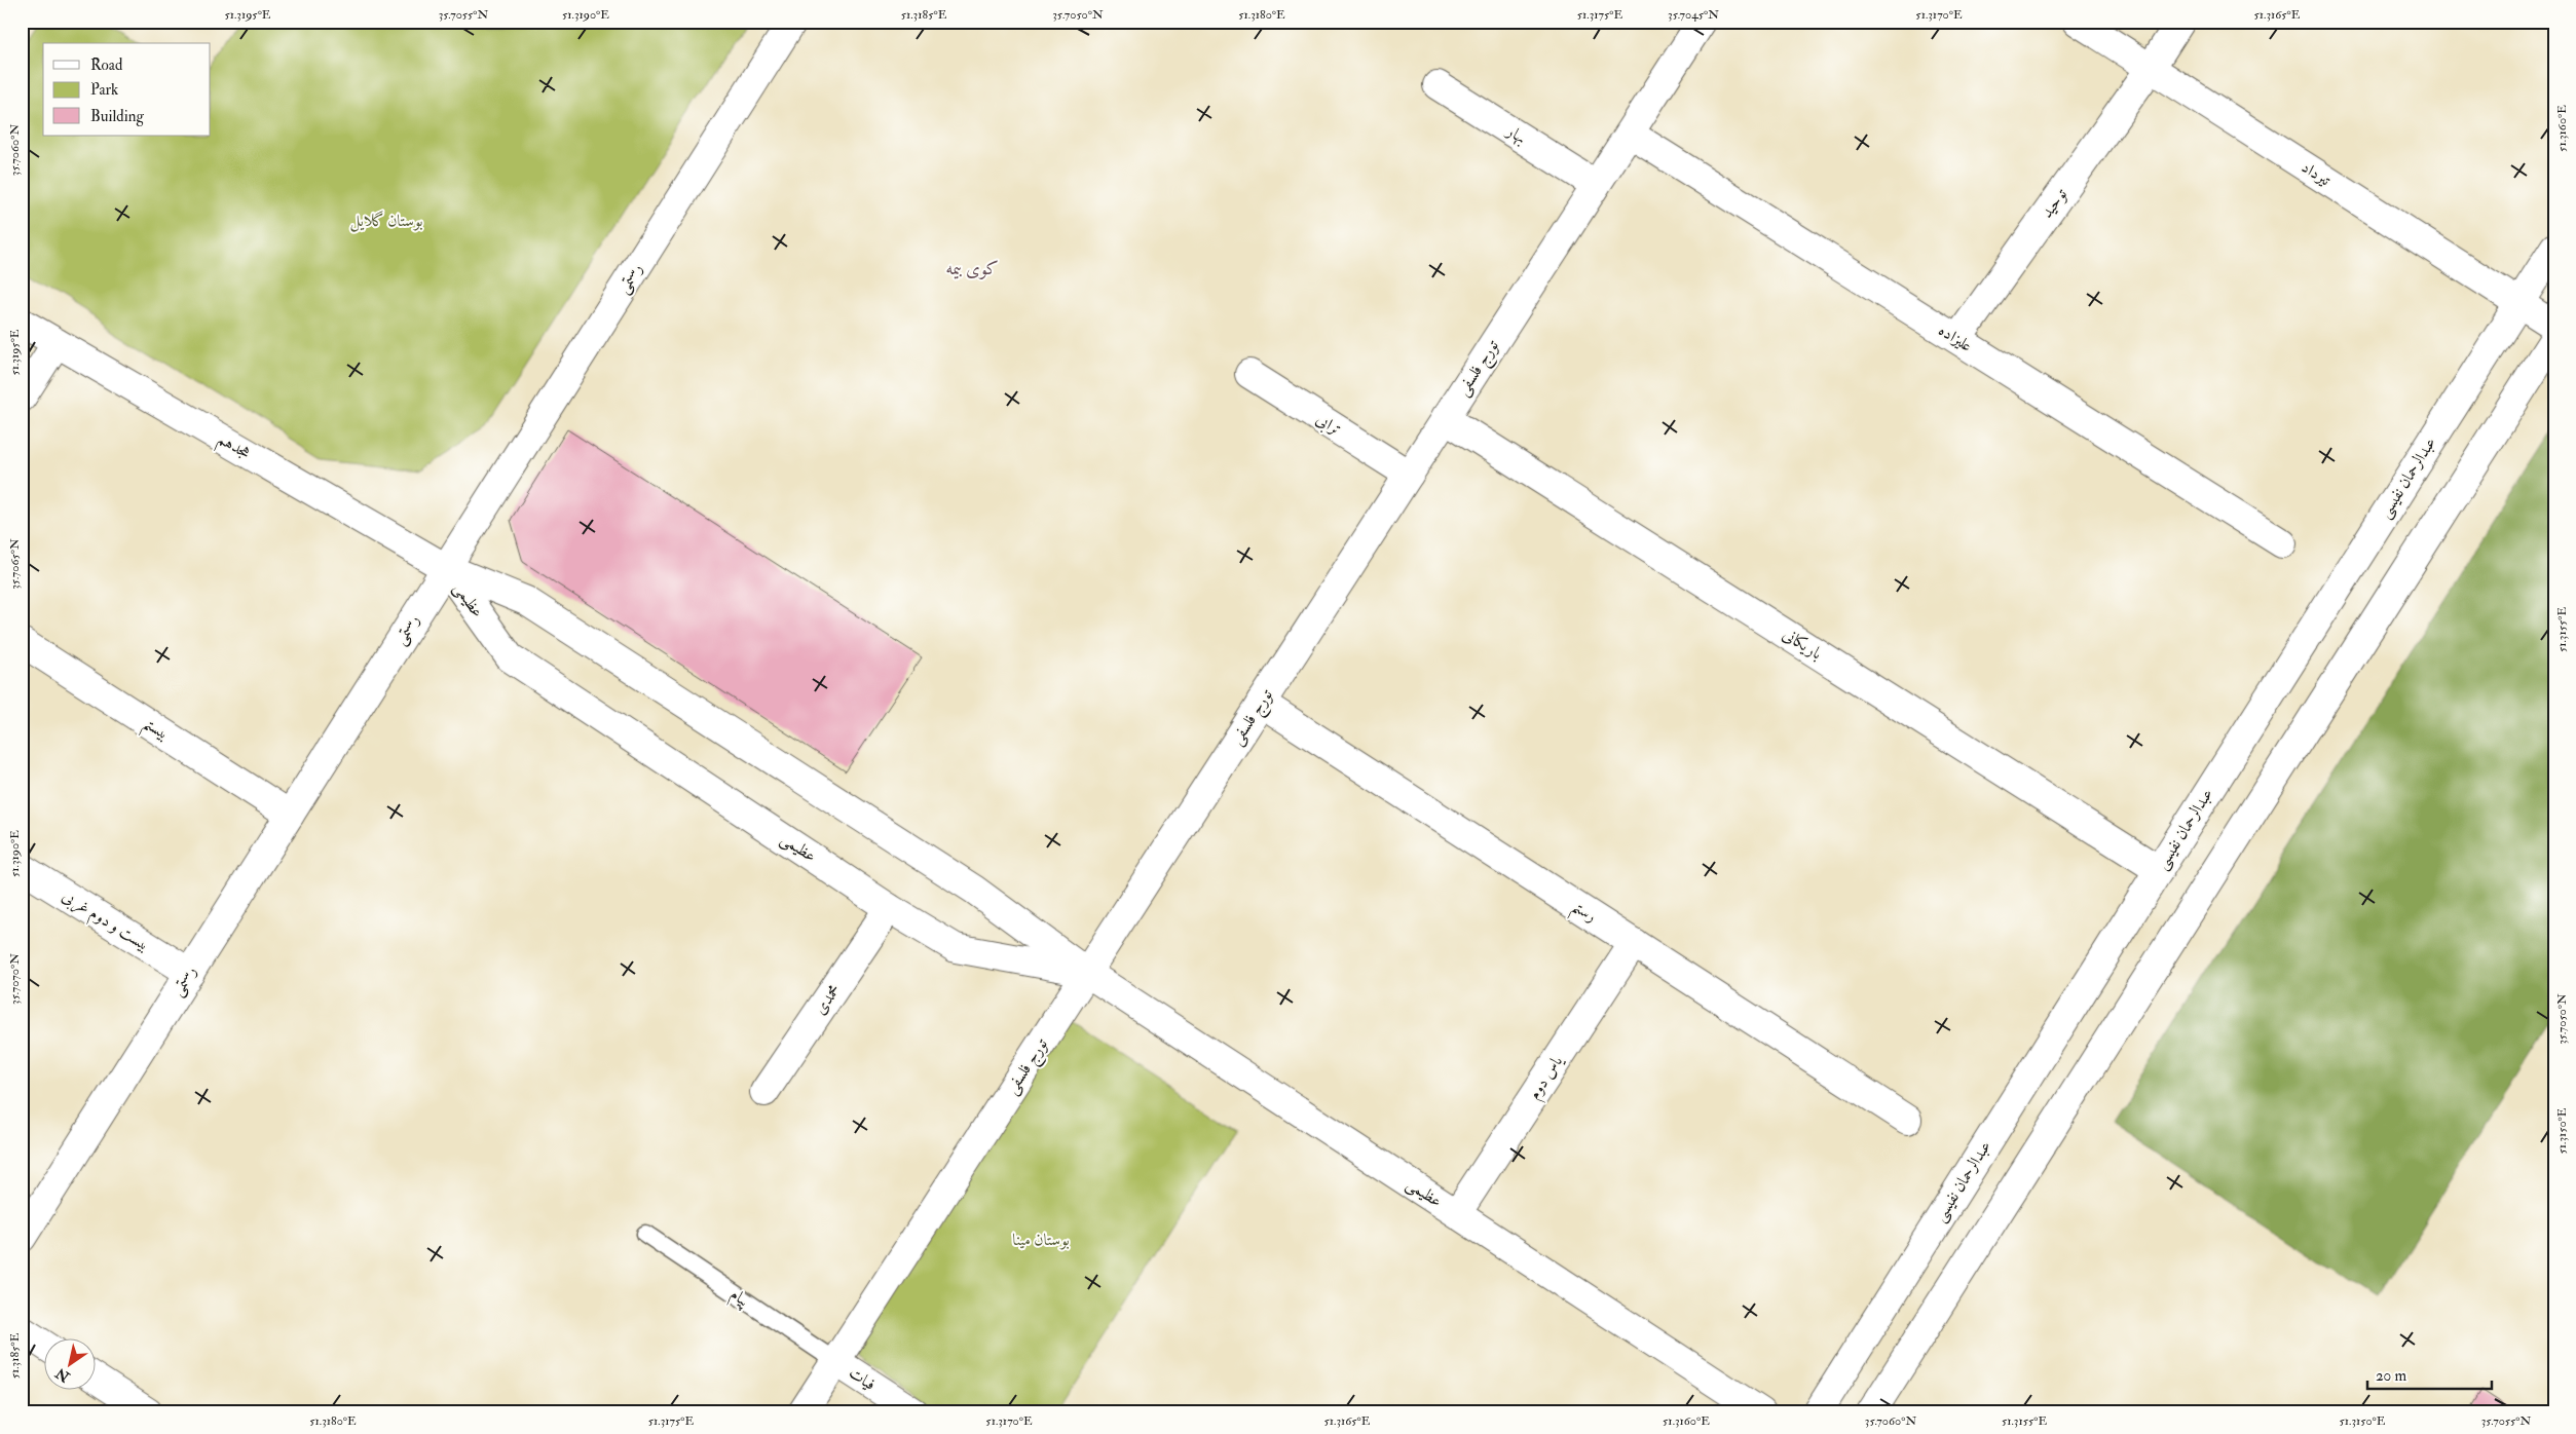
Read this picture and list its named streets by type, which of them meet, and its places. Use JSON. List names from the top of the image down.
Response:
{
  "streets": {
    "street": [
      "بهار",
      "تیرداد",
      "توحید",
      "رستمی",
      "علیزاده",
      "تورج فلسفی",
      "ترابی",
      "هجدهم",
      "عبدالرحمان نفیسی",
      "عظیمی",
      "باریکانی",
      "بیستم",
      "رستم",
      "بیست و دوم غربی",
      "محمدی",
      "یاس دوم",
      "فیات"
    ],
    "lane": ["پیام"]
  },
  "crossings": [
    ["بهار", "تورج فلسفی"],
    ["تیرداد", "توحید"],
    ["تیرداد", "عبدالرحمان نفیسی"],
    ["توحید", "علیزاده"],
    ["رستمی", "هجدهم"],
    ["رستمی", "عظیمی"],
    ["رستمی", "بیستم"],
    ["رستمی", "بیست و دوم غربی"],
    ["علیزاده", "تورج فلسفی"],
    ["تورج فلسفی", "ترابی"],
    ["تورج فلسفی", "عظیمی"],
    ["تورج فلسفی", "باریکانی"],
    ["تورج فلسفی", "رستم"],
    ["تورج فلسفی", "پیام"],
    ["تورج فلسفی", "فیات"],
    ["هجدهم", "عظیمی"],
    ["عبدالرحمان نفیسی", "باریکانی"],
    ["عظیمی", "محمدی"],
    ["عظیمی", "یاس دوم"],
    ["رستم", "یاس دوم"],
    ["پیام", "فیات"]
  ],
  "districts": ["کوی بیمه"],
  "parks": ["بوستان گلایل", "بوستان مینا"],
  "legend": ["Road", "Park", "Building"],
  "scale_bar": "20 m",
  "north": "bottom left",
  "coordinates": [
    "51.3195°E",
    "35.7055°N",
    "51.3190°E",
    "51.3185°E",
    "35.7050°N",
    "51.3180°E",
    "51.3175°E",
    "35.7045°N",
    "51.3170°E",
    "51.3165°E",
    "51.3160°E",
    "35.7060°N",
    "35.7065°N",
    "51.3155°E",
    "35.7070°N",
    "51.3150°E"
  ]
}
